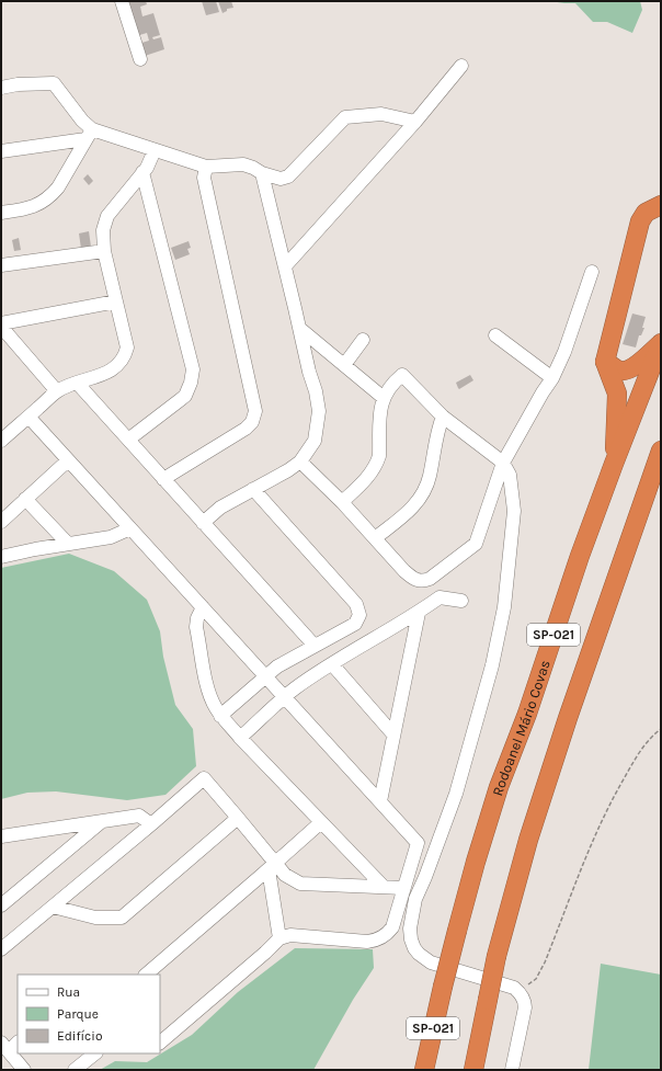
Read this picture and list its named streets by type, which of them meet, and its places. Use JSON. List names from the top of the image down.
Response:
{
  "streets": {
    "highway": ["SP-021", "Rodoanel Mário Covas"]
  },
  "legend": ["Rua", "Parque", "Edifício"]
}
